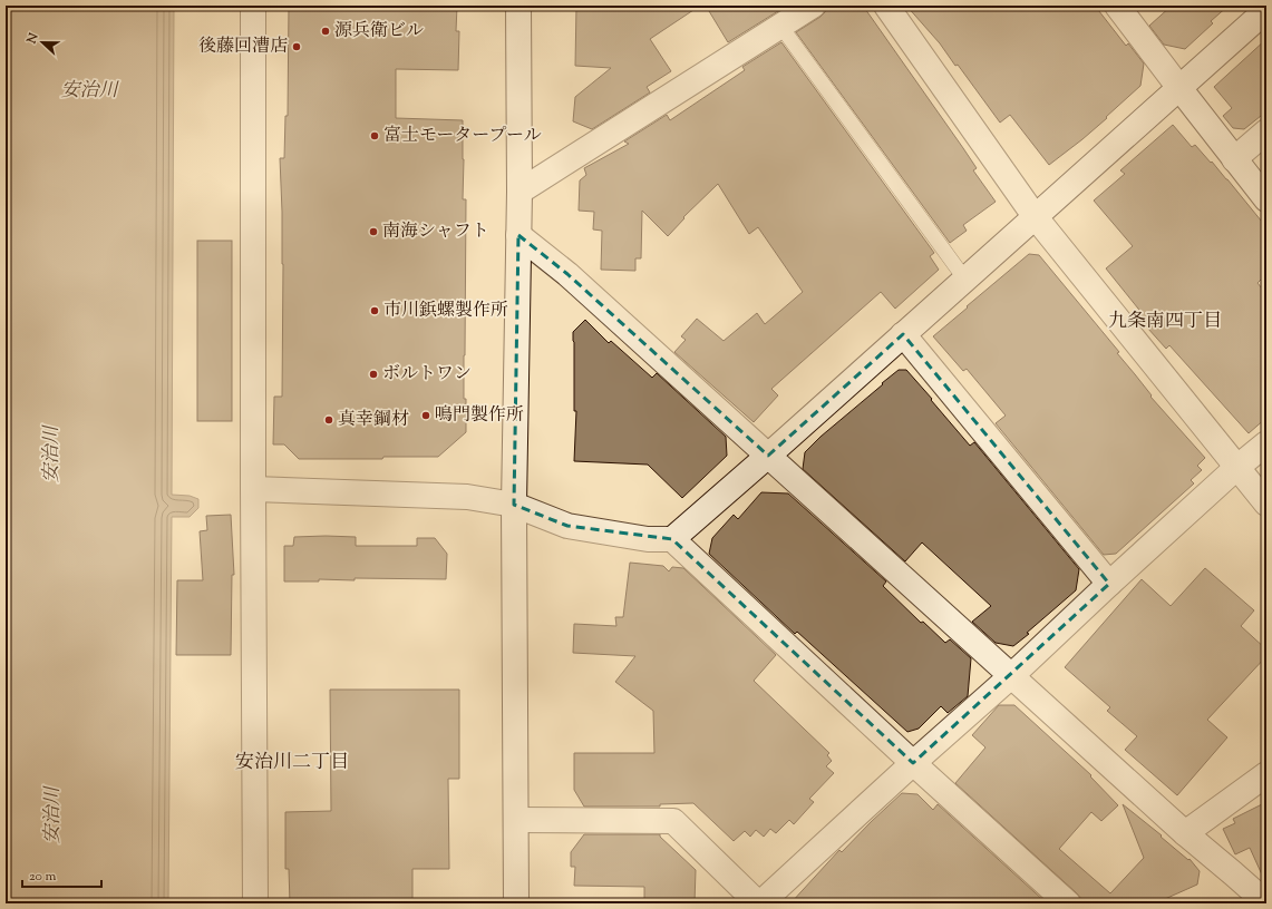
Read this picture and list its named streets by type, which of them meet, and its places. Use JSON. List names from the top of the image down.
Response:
{
  "districts": ["九条南四丁目", "安治川二丁目"],
  "water": ["安治川"],
  "places": [
    "源兵衛ビル",
    "後藤回漕店",
    "富士モータープール",
    "南海シャフト",
    "市川鋲螺製作所",
    "ボルトワン",
    "鳴門製作所",
    "真幸鋼材"
  ],
  "scale_bar": "20 m",
  "north": "left"
}
